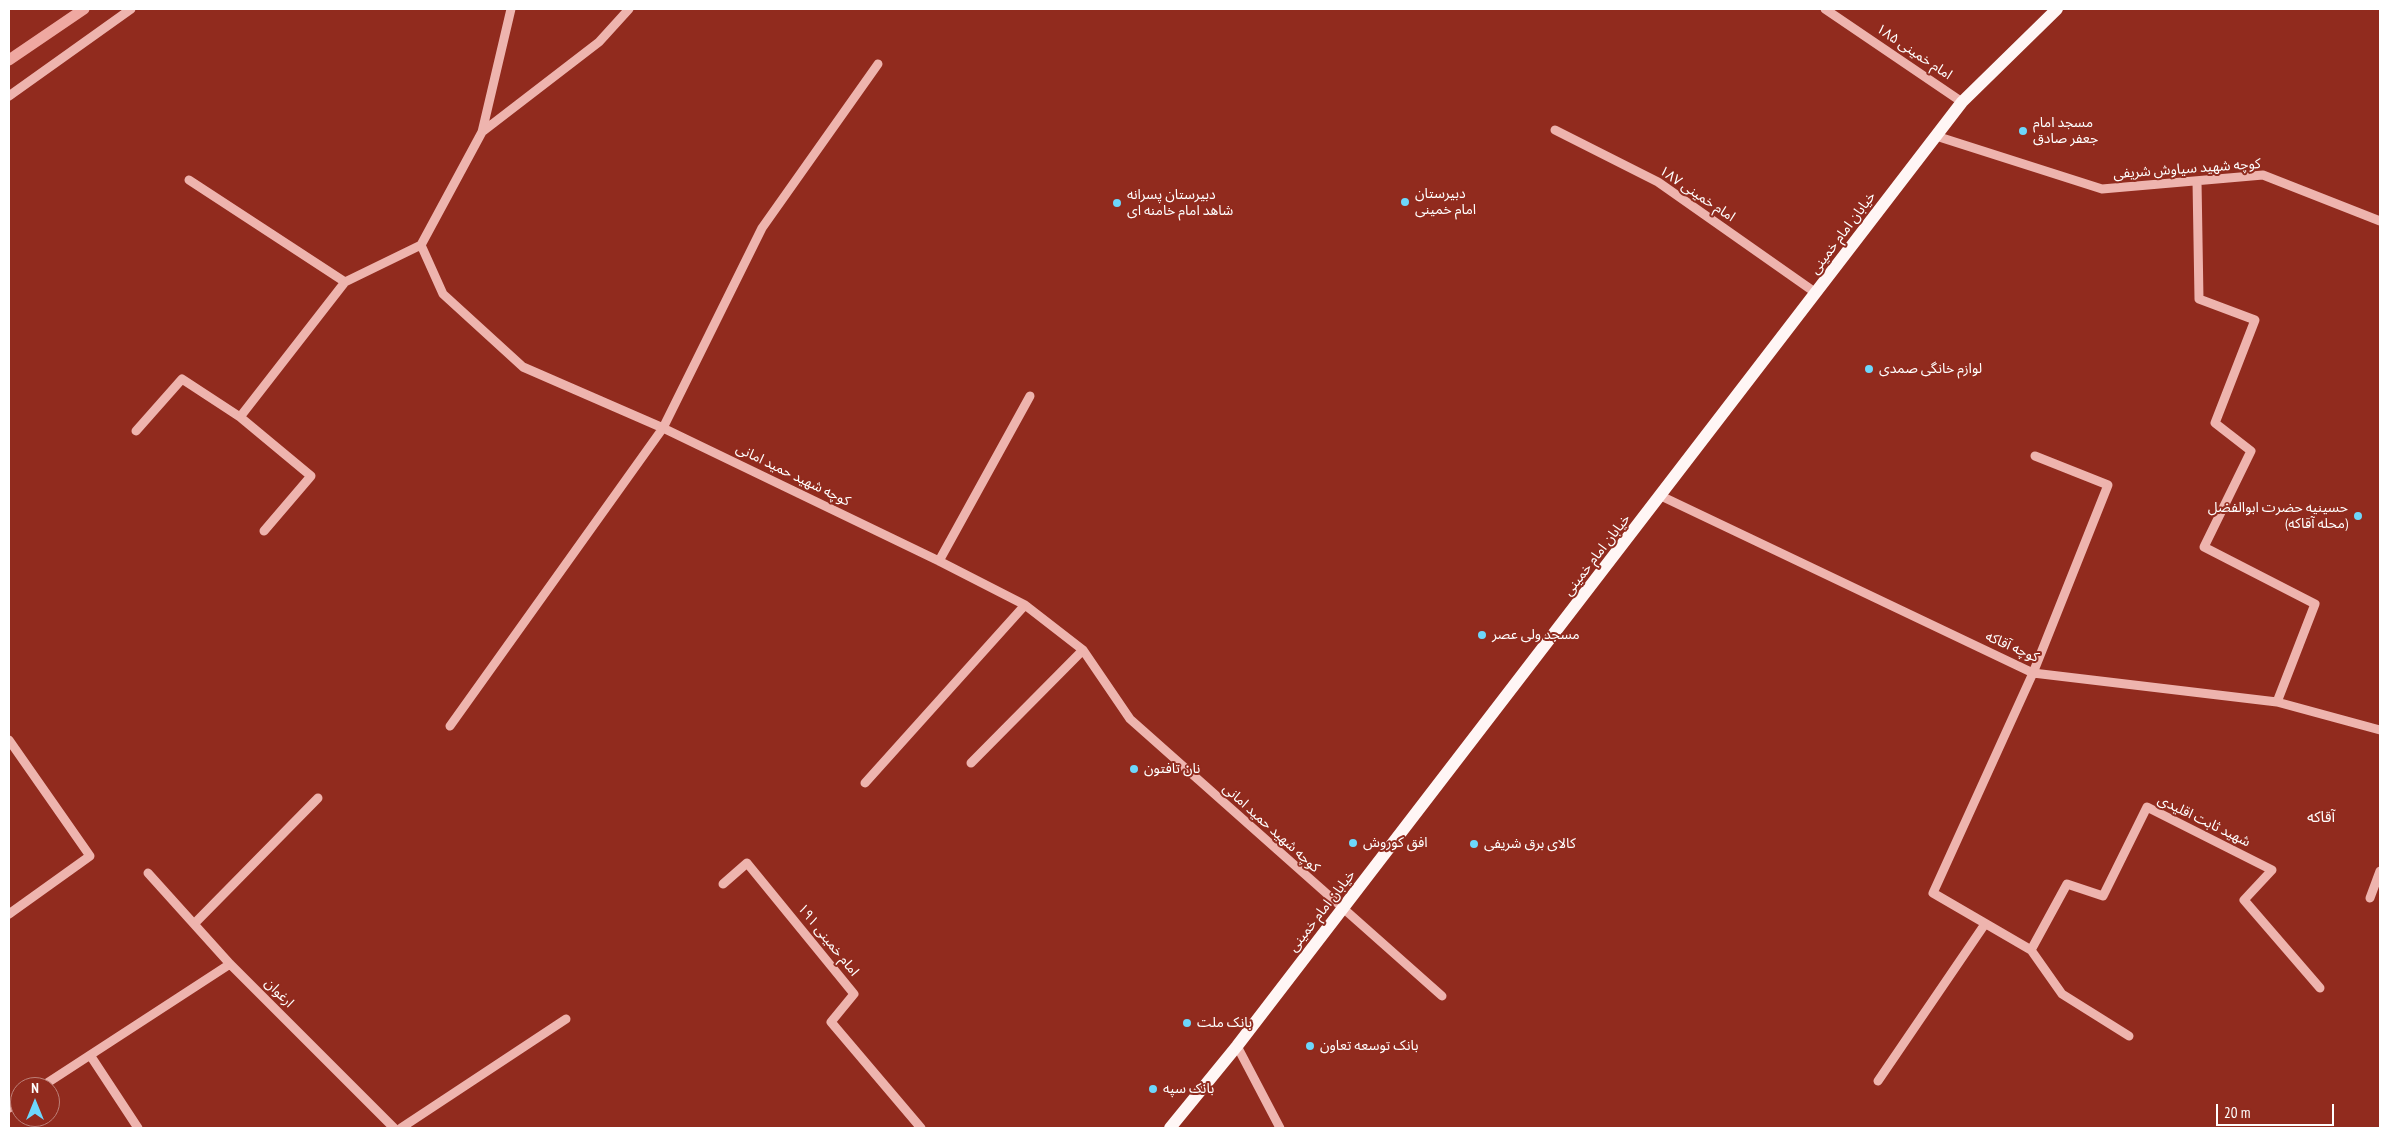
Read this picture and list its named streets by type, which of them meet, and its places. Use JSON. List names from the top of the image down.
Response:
{
  "streets": {
    "main road": ["خیابان امام خمینی"],
    "street": [
      "امام خمینی ۱۸۵",
      "کوچه شهید سیاوش شریفی",
      "امام خمینی ۱۸۷",
      "کوچه شهید حمید امانی",
      "کوچه آقاکه",
      "شهید ثابت اقلیدی",
      "امام خمینی ۱۹۱",
      "ارغوان"
    ]
  },
  "crossings": [
    ["امام خمینی ۱۸۵", "خیابان امام خمینی"],
    ["کوچه شهید سیاوش شریفی", "خیابان امام خمینی"],
    ["امام خمینی ۱۸۷", "خیابان امام خمینی"],
    ["خیابان امام خمینی", "کوچه شهید حمید امانی"],
    ["خیابان امام خمینی", "کوچه آقاکه"]
  ],
  "districts": ["آقاکه"],
  "places": [
    "مسجد امام جعفر صادق",
    "دبیرستان امام خمینی",
    "دبیرستان پسرانه شاهد امام خامنه ای",
    "لوازم خانگی صمدی",
    "حسینیه حضرت ابوالفضل (محله آقاکه)",
    "مسجد ولی عصر",
    "نان تافتون",
    "افق کوروش",
    "کالای برق شریفی",
    "بانک ملت",
    "بانک توسعه تعاون",
    "بانک سپه"
  ],
  "scale_bar": "20 m",
  "north": "top"
}
